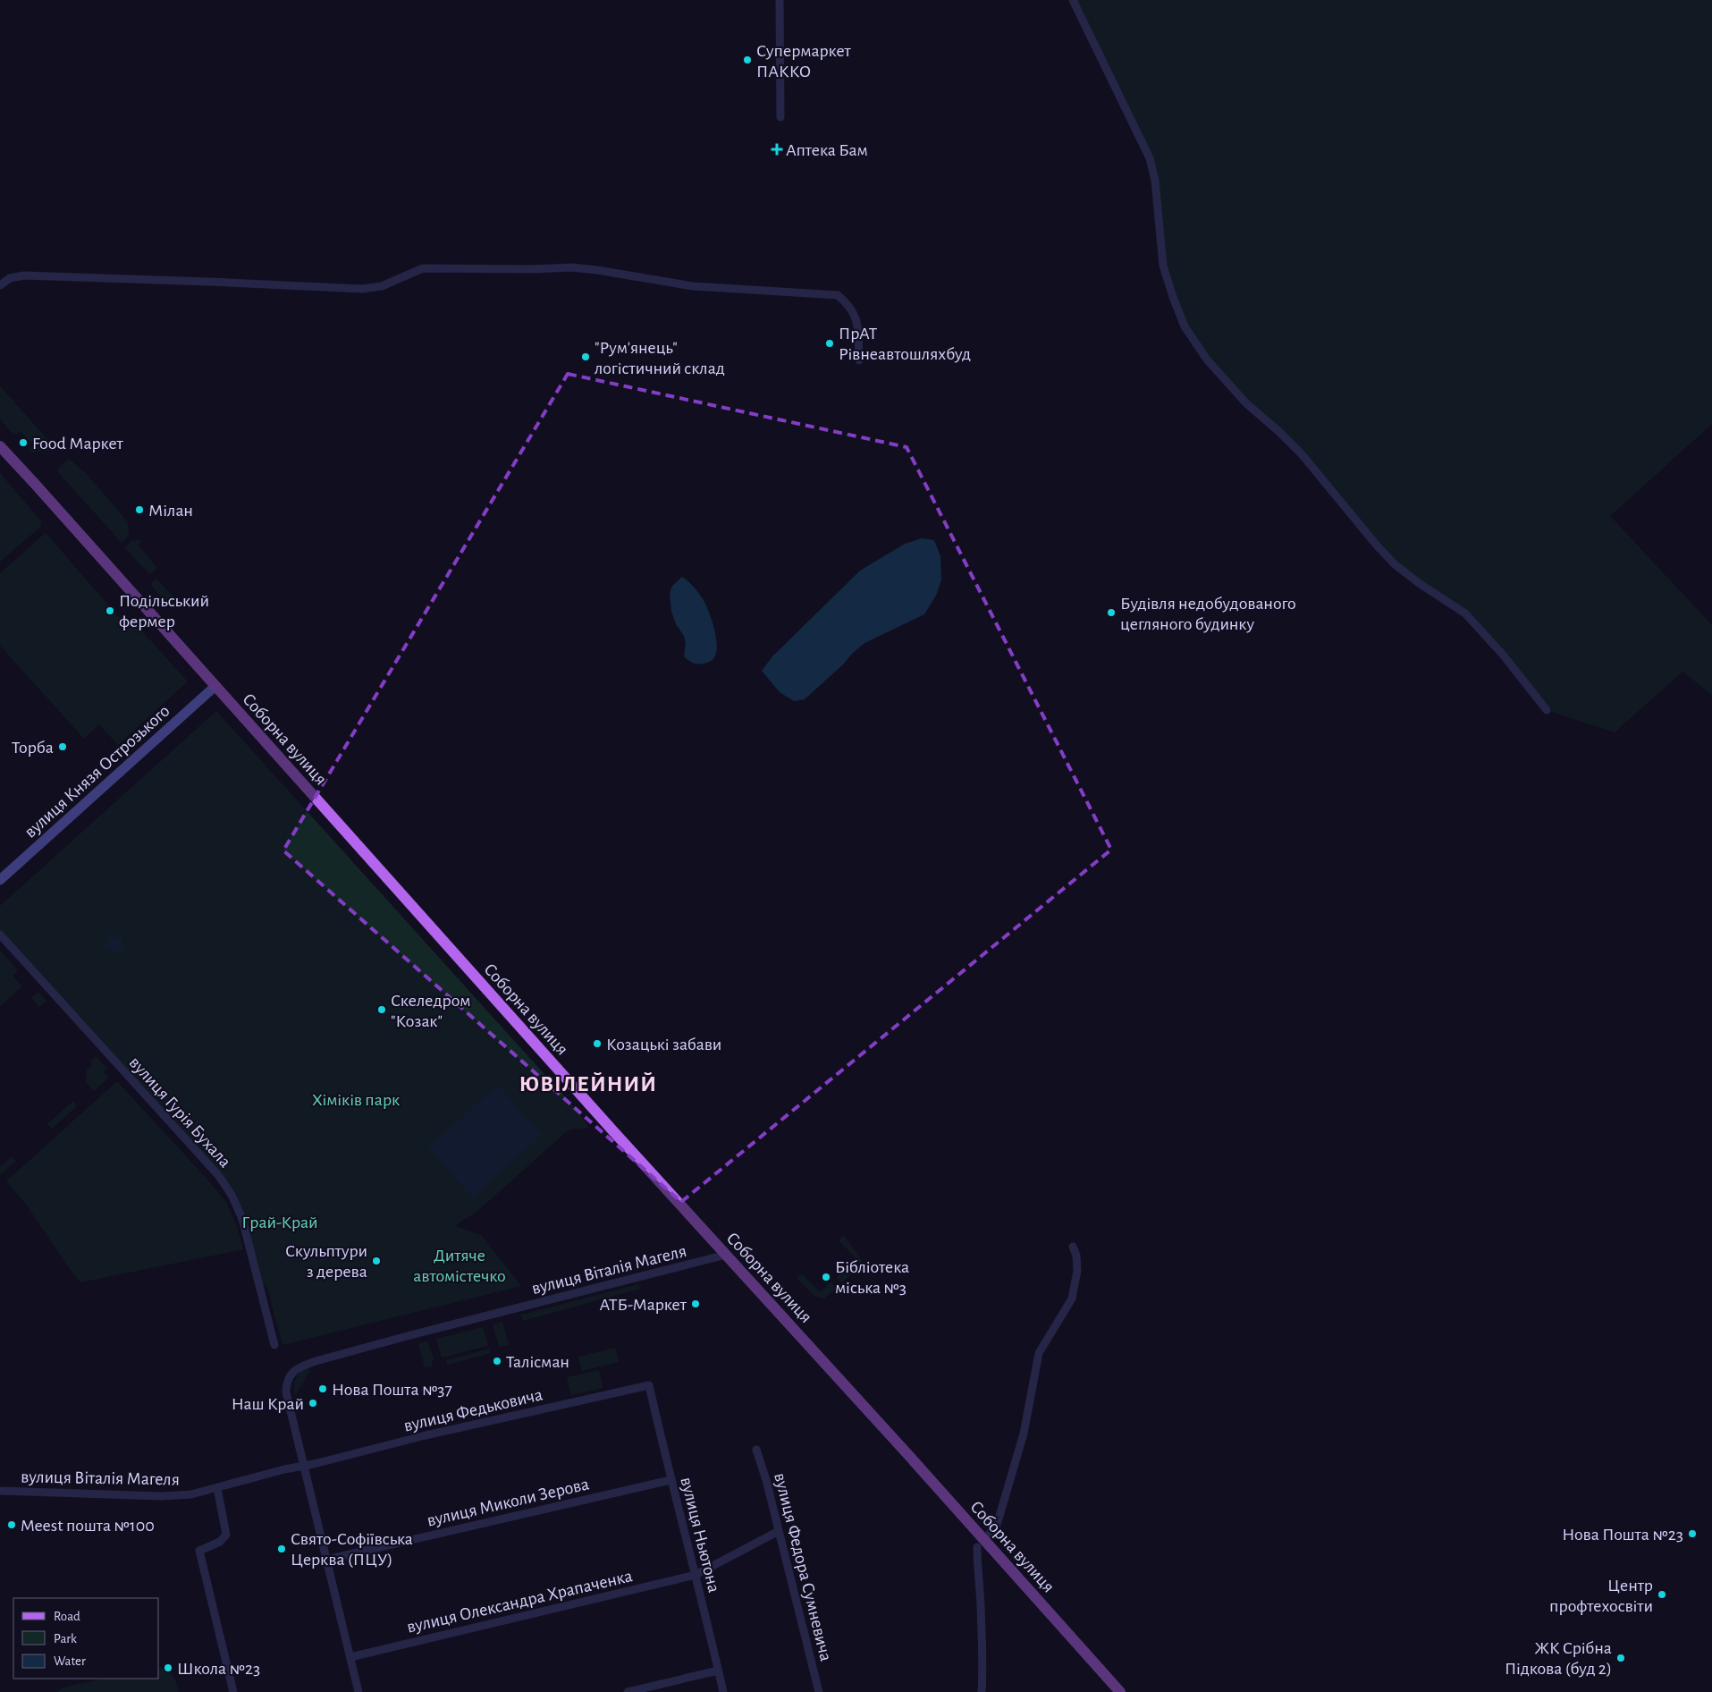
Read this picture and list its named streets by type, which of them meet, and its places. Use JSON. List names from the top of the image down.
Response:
{
  "streets": {
    "main road": ["Соборна вулиця"],
    "street": [
      "вулиця Князя Острозького",
      "вулиця Гурія Бухала",
      "вулиця Віталія Магеля",
      "вулиця Федьковича",
      "вулиця Миколи Зерова",
      "вулиця Ньютона",
      "вулиця Федора Сумневича",
      "вулиця Олександра Храпаченка"
    ]
  },
  "crossings": [
    ["Соборна вулиця", "вулиця Князя Острозького"],
    ["Соборна вулиця", "вулиця Віталія Магеля"],
    ["вулиця Віталія Магеля", "вулиця Федьковича"],
    ["вулиця Федьковича", "вулиця Ньютона"],
    ["вулиця Миколи Зерова", "вулиця Ньютона"],
    ["вулиця Ньютона", "вулиця Олександра Храпаченка"],
    ["вулиця Федора Сумневича", "вулиця Олександра Храпаченка"]
  ],
  "districts": ["ЮВІЛЕЙНИЙ"],
  "parks": ["Хіміків парк", "Грай-Край", "Дитяче автомістечко"],
  "places": {
    "other": [
      "Супермаркет ПАККО",
      "ПрАТ Рівнеавтошляхбуд",
      "\"Рум'янець\" логістичний склад",
      "Food Маркет",
      "Мілан",
      "Подільський фермер",
      "Будівля недобудованого цегляного будинку",
      "Торба",
      "Скеледром \"Козак\"",
      "Козацькі забави",
      "Скульптури з дерева",
      "Бібліотека міська №3",
      "АТБ-Маркет",
      "Талісман",
      "Нова Пошта №37",
      "Наш Край",
      "Meest пошта №100",
      "Нова Пошта №23",
      "Свято-Софіївська Церква (ПЦУ)",
      "Центр профтехосвіти",
      "ЖК Срібна Підкова (буд 2)",
      "Школа №23"
    ],
    "health": ["Аптека Бам"]
  },
  "legend": ["Road", "Park", "Water"]
}
